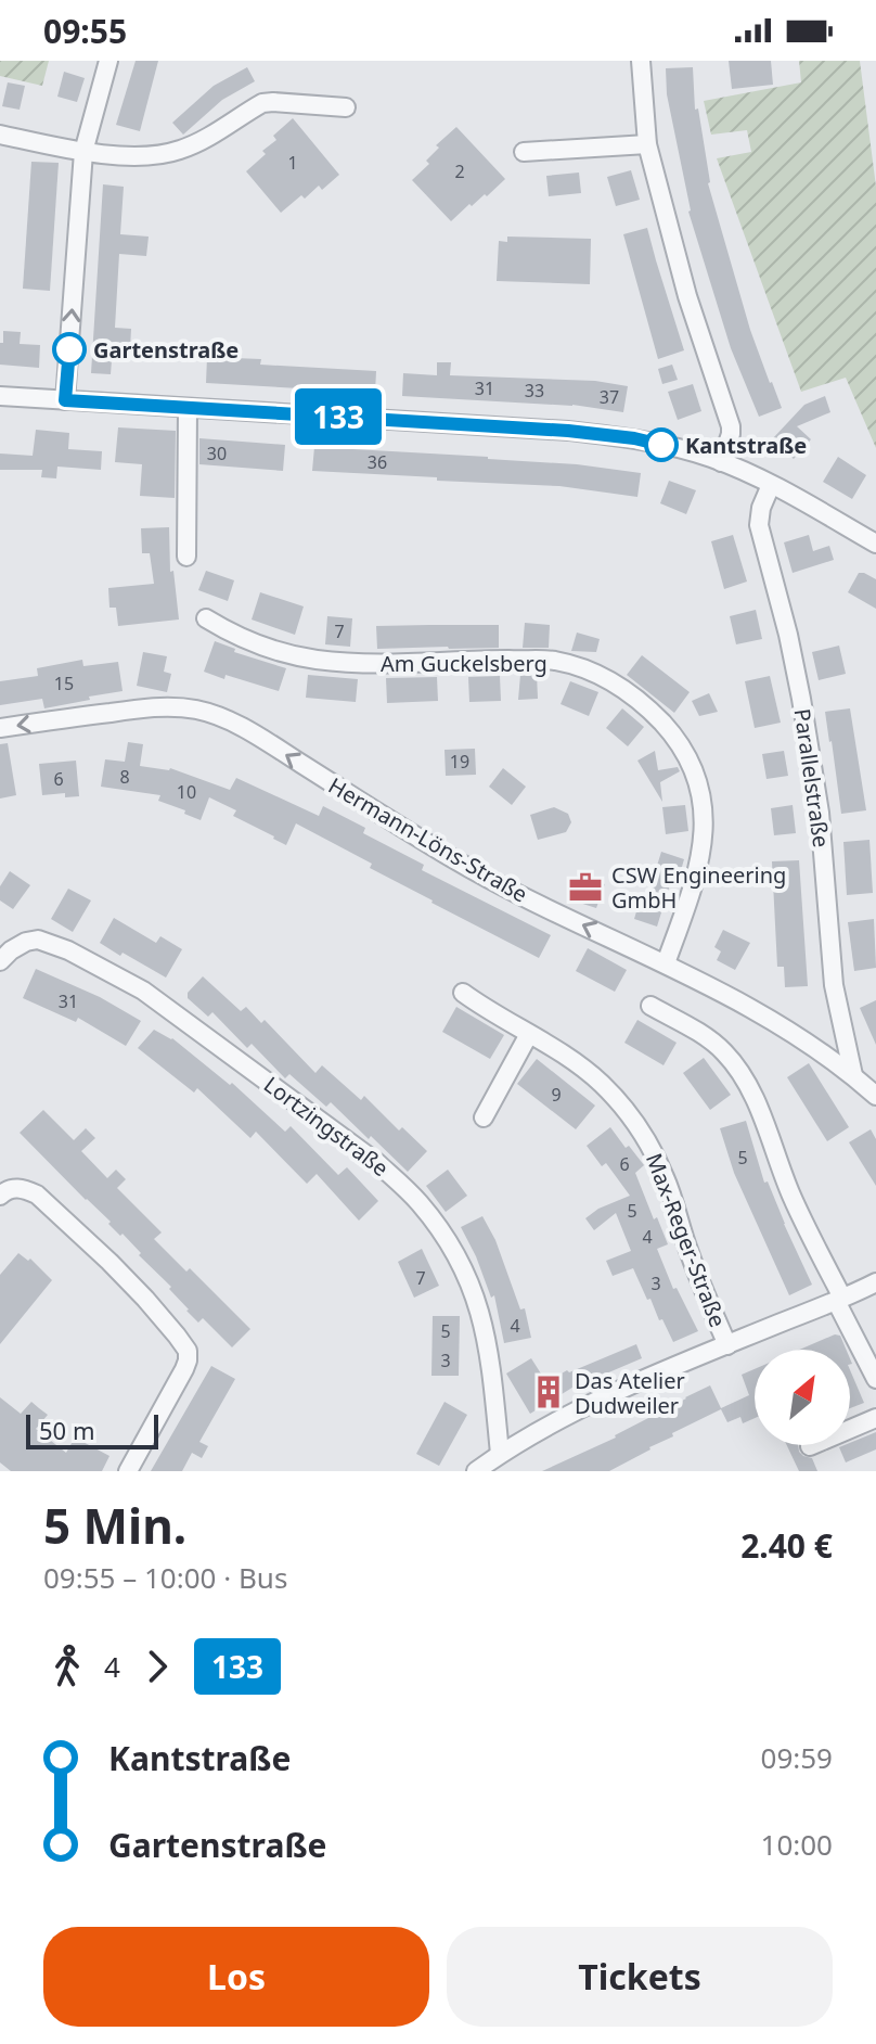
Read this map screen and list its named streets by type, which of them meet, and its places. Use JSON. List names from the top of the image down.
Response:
{
  "streets": {
    "street": [
      "Am Guckelsberg",
      "Parallelstraße",
      "Hermann-Löns-Straße",
      "Lortzingstraße",
      "Max-Reger-Straße"
    ]
  },
  "crossings": [
    ["Am Guckelsberg", "Hermann-Löns-Straße"],
    ["Parallelstraße", "Hermann-Löns-Straße"]
  ],
  "one_way": ["Hermann-Löns-Straße"],
  "places": {
    "other": ["Gartenstraße", "Kantstraße"],
    "office": ["CSW Engineering GmbH"],
    "building": ["Das Atelier Dudweiler"]
  },
  "lines": ["bus line 133"],
  "house_numbers": [
    "1",
    "2",
    "31",
    "33",
    "37",
    "30",
    "36",
    "7",
    "15",
    "19",
    "8",
    "6",
    "10",
    "31",
    "9",
    "5",
    "6",
    "5",
    "4",
    "7",
    "3",
    "4",
    "5",
    "3"
  ],
  "scale_bar": "50 m",
  "north": "top right",
  "page": {
    "status": "09:55",
    "on_map": "133",
    "scale": "50 m",
    "heading": ["5 Min.", "09:55 – 10:00 · Bus", "2.40 €"],
    "legs": ["4", "133"],
    "list": [
      {
        "name": "Kantstraße",
        "value": "09:59"
      },
      {
        "name": "Gartenstraße",
        "value": "10:00"
      }
    ],
    "buttons": ["Los", "Tickets"]
  }
}
